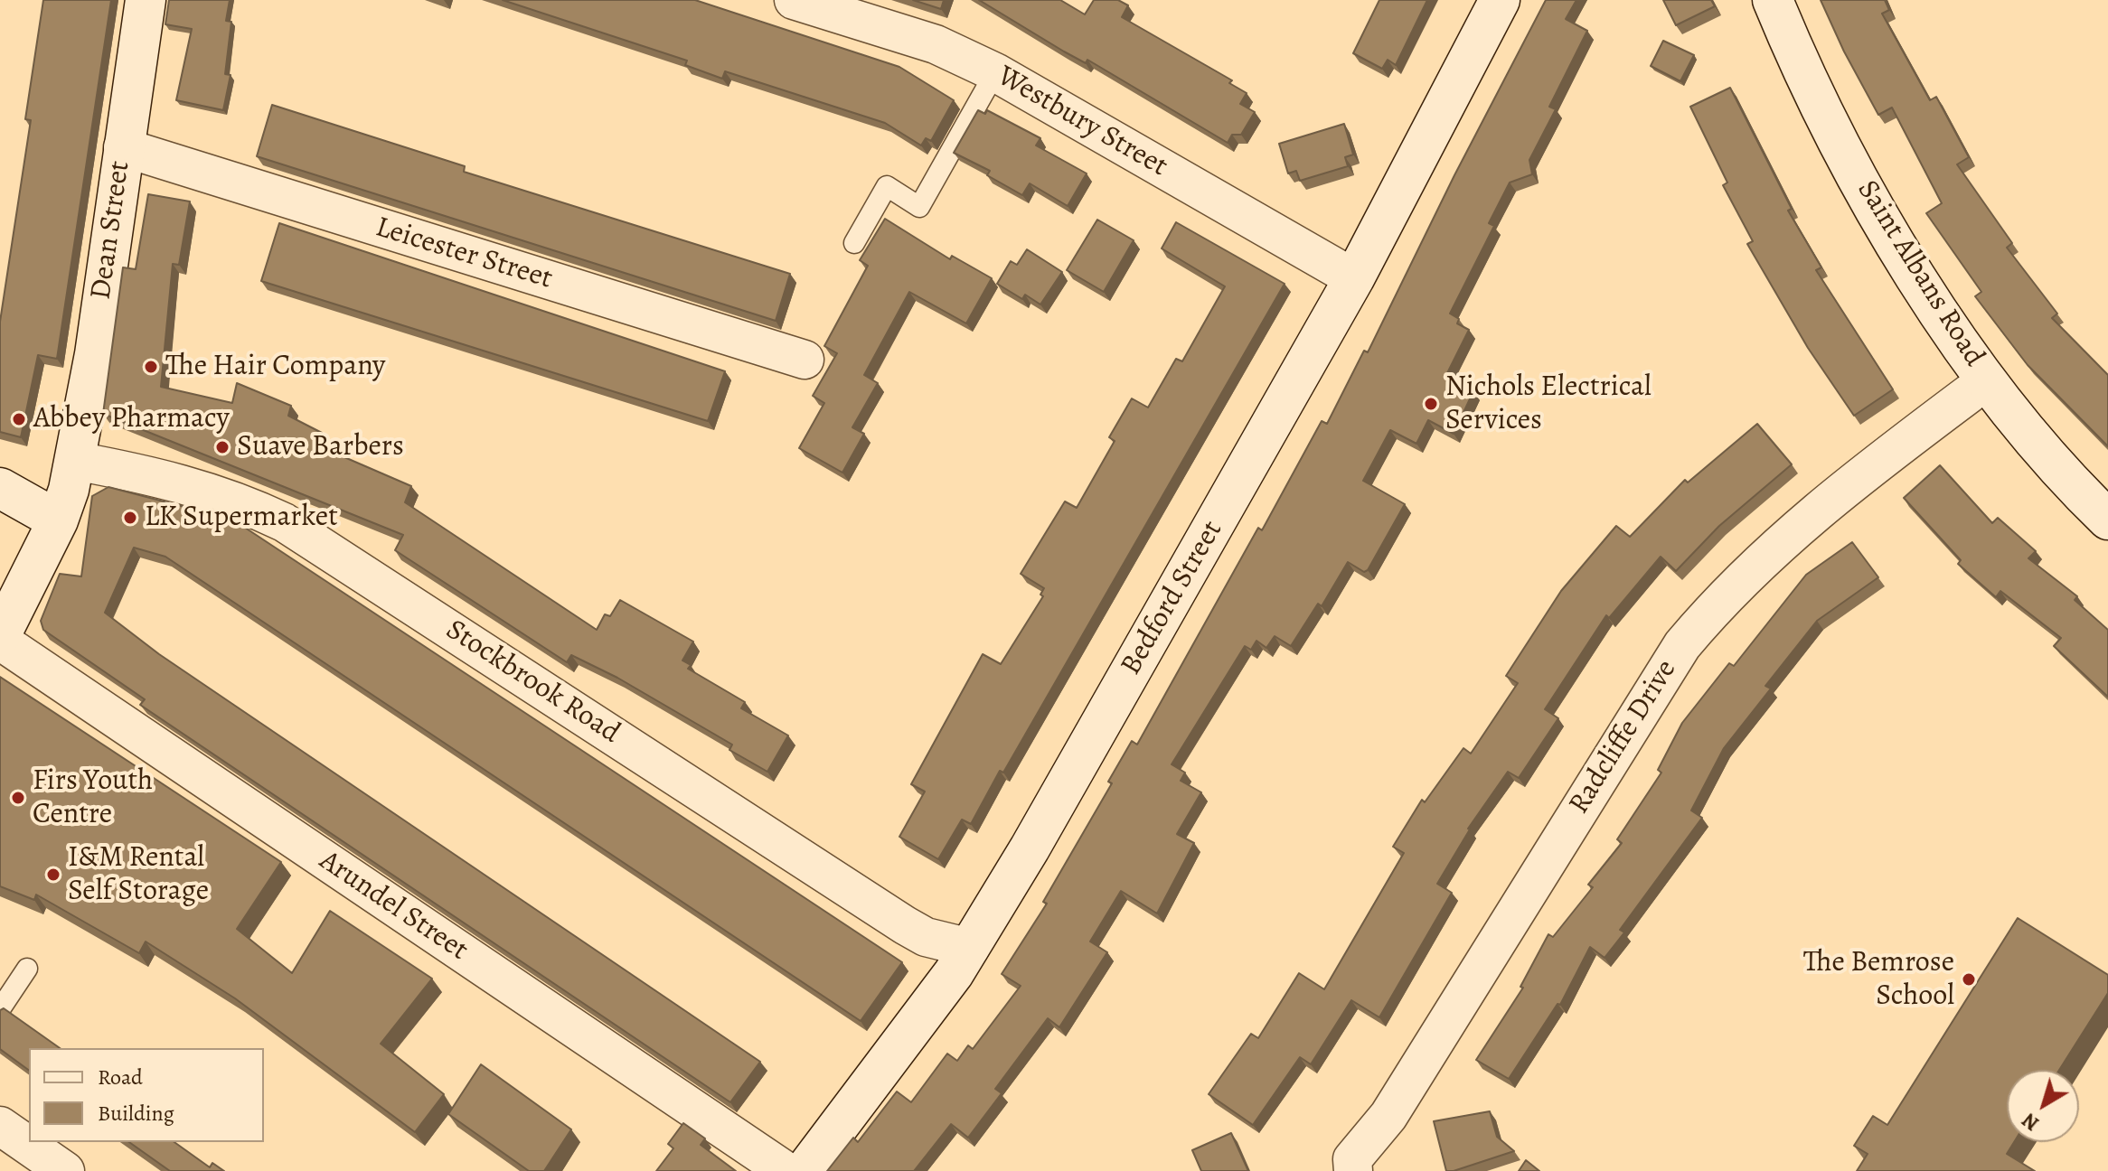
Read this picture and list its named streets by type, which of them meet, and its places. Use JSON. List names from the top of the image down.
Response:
{
  "streets": {
    "street": [
      "Westbury Street",
      "Dean Street",
      "Leicester Street",
      "Saint Albans Road",
      "Bedford Street",
      "Stockbrook Road",
      "Radcliffe Drive",
      "Arundel Street"
    ]
  },
  "crossings": [
    ["Westbury Street", "Bedford Street"],
    ["Dean Street", "Leicester Street"],
    ["Dean Street", "Stockbrook Road"],
    ["Dean Street", "Arundel Street"],
    ["Saint Albans Road", "Radcliffe Drive"],
    ["Bedford Street", "Stockbrook Road"]
  ],
  "places": [
    "The Hair Company",
    "Nichols Electrical Services",
    "Abbey Pharmacy",
    "Suave Barbers",
    "LK Supermarket",
    "Firs Youth Centre",
    "I&M Rental Self Storage",
    "The Bemrose School"
  ],
  "legend": ["Road", "Building"],
  "north": "bottom left"
}
